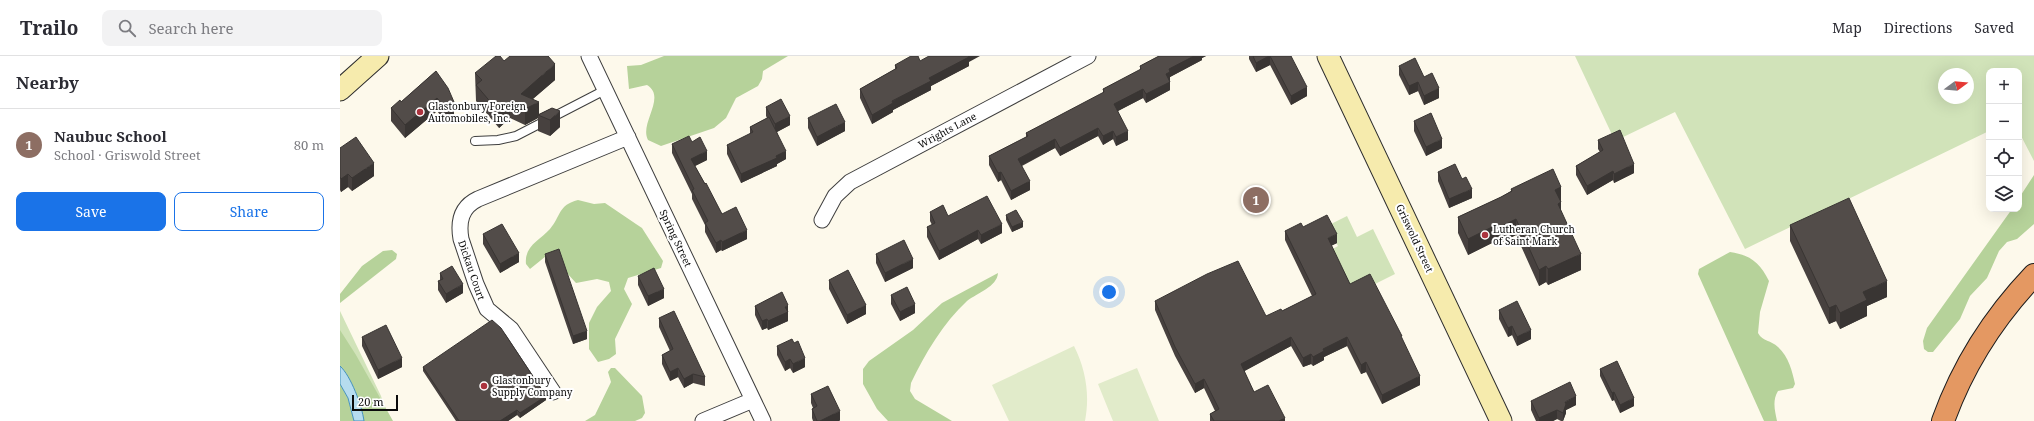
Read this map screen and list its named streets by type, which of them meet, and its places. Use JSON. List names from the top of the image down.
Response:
{
  "streets": {
    "main road": ["Griswold Street"],
    "street": ["Wrights Lane", "Spring Street", "Dickau Court"]
  },
  "crossings": [
    ["Spring Street", "Dickau Court"]
  ],
  "places": ["Glastonbury Foreign Automobiles, Inc.", "Lutheran Church of Saint Mark", "Glastonbury Supply Company"],
  "scale_bar": "20 m",
  "north": "right",
  "page": {
    "header": "Trailo",
    "search": "Search here",
    "nav": ["Map", "Directions", "Saved"],
    "heading": "Nearby",
    "map_buttons": ["+", "−"],
    "list": [
      {
        "mark": "1",
        "name": "Naubuc School",
        "note": "School · Griswold Street",
        "value": "80 m"
      }
    ],
    "buttons": ["Save", "Share"],
    "pins": "1",
    "scale": "20 m"
  }
}
